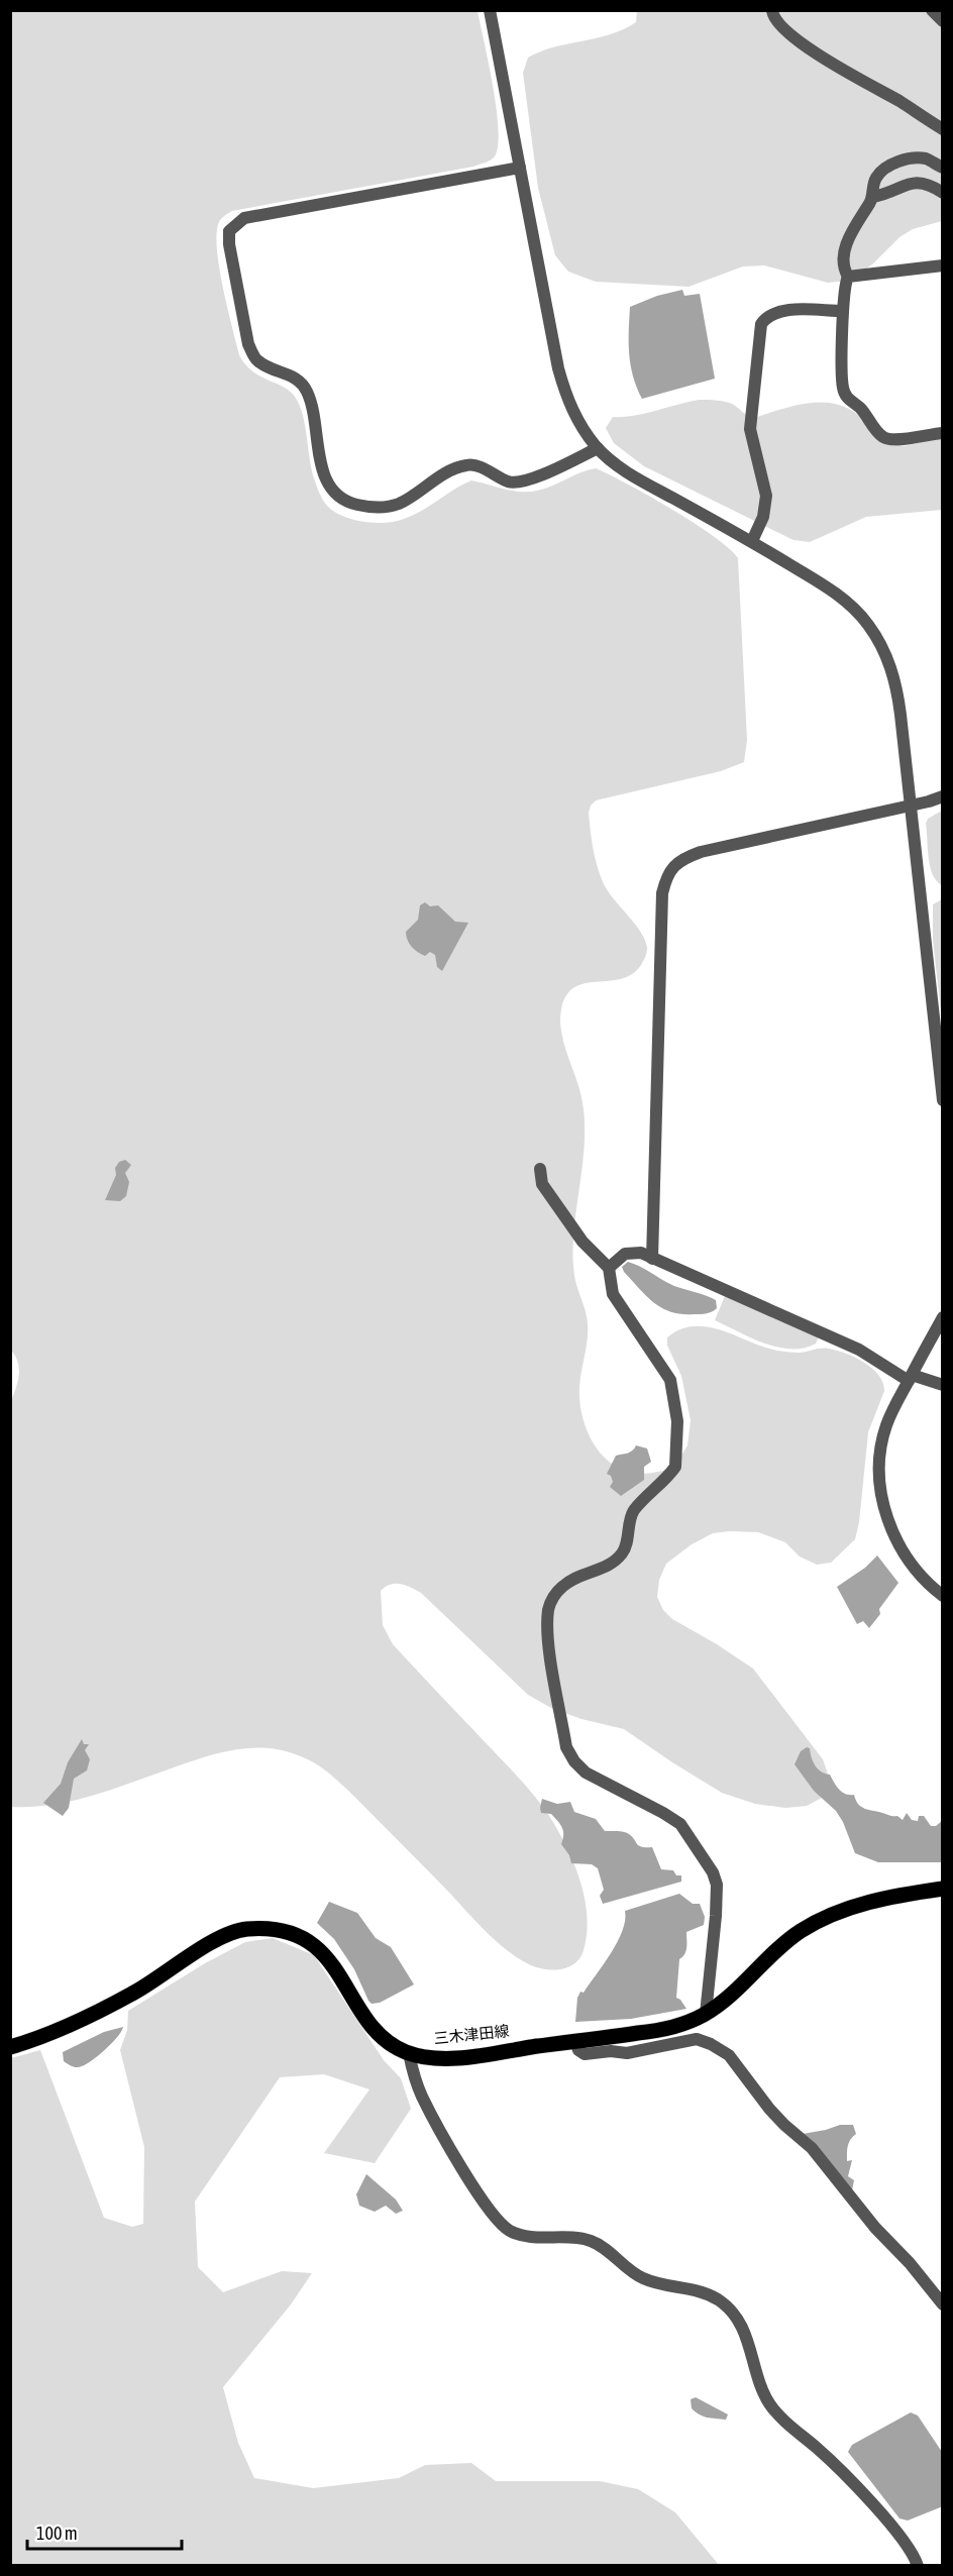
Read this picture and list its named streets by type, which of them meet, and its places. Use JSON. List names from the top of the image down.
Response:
{
  "streets": {
    "main road": ["三木津田線"]
  },
  "scale_bar": "100 m"
}
